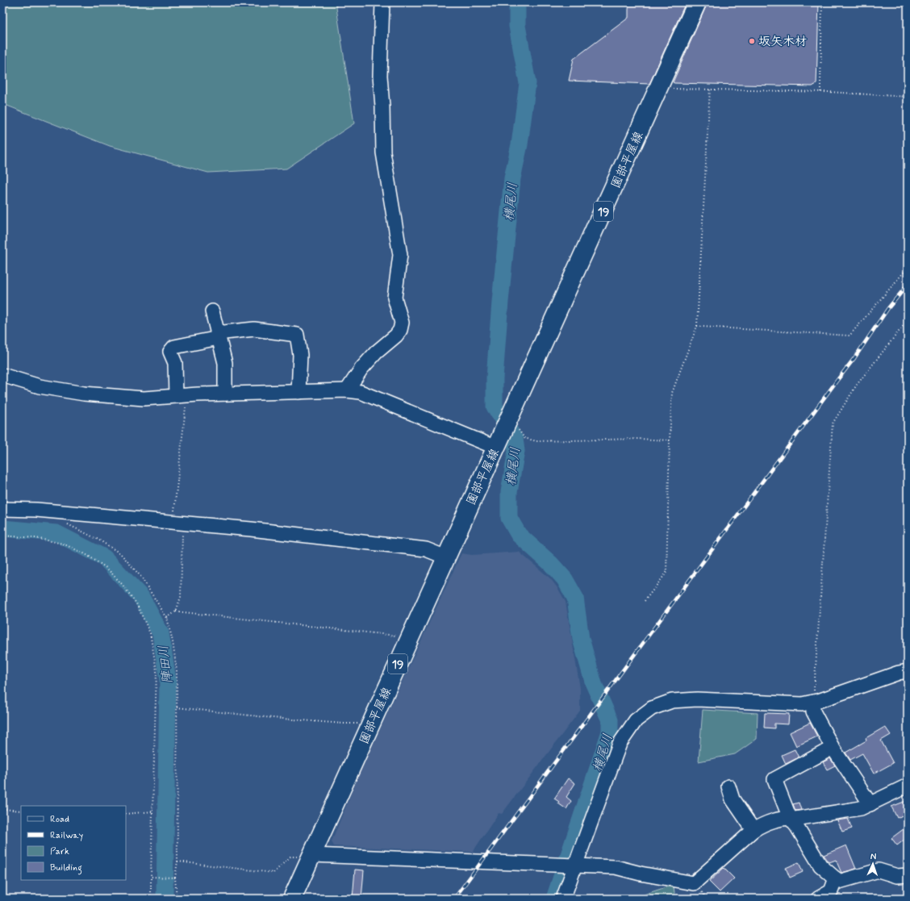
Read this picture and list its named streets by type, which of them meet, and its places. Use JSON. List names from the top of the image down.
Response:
{
  "streets": {
    "main road": ["園部平屋線", "19"]
  },
  "water": ["横尾川", "陣田川"],
  "places": ["坂矢木材"],
  "legend": [
    "Road",
    "Railway",
    "Park",
    "Building"
  ],
  "north": "top"
}
